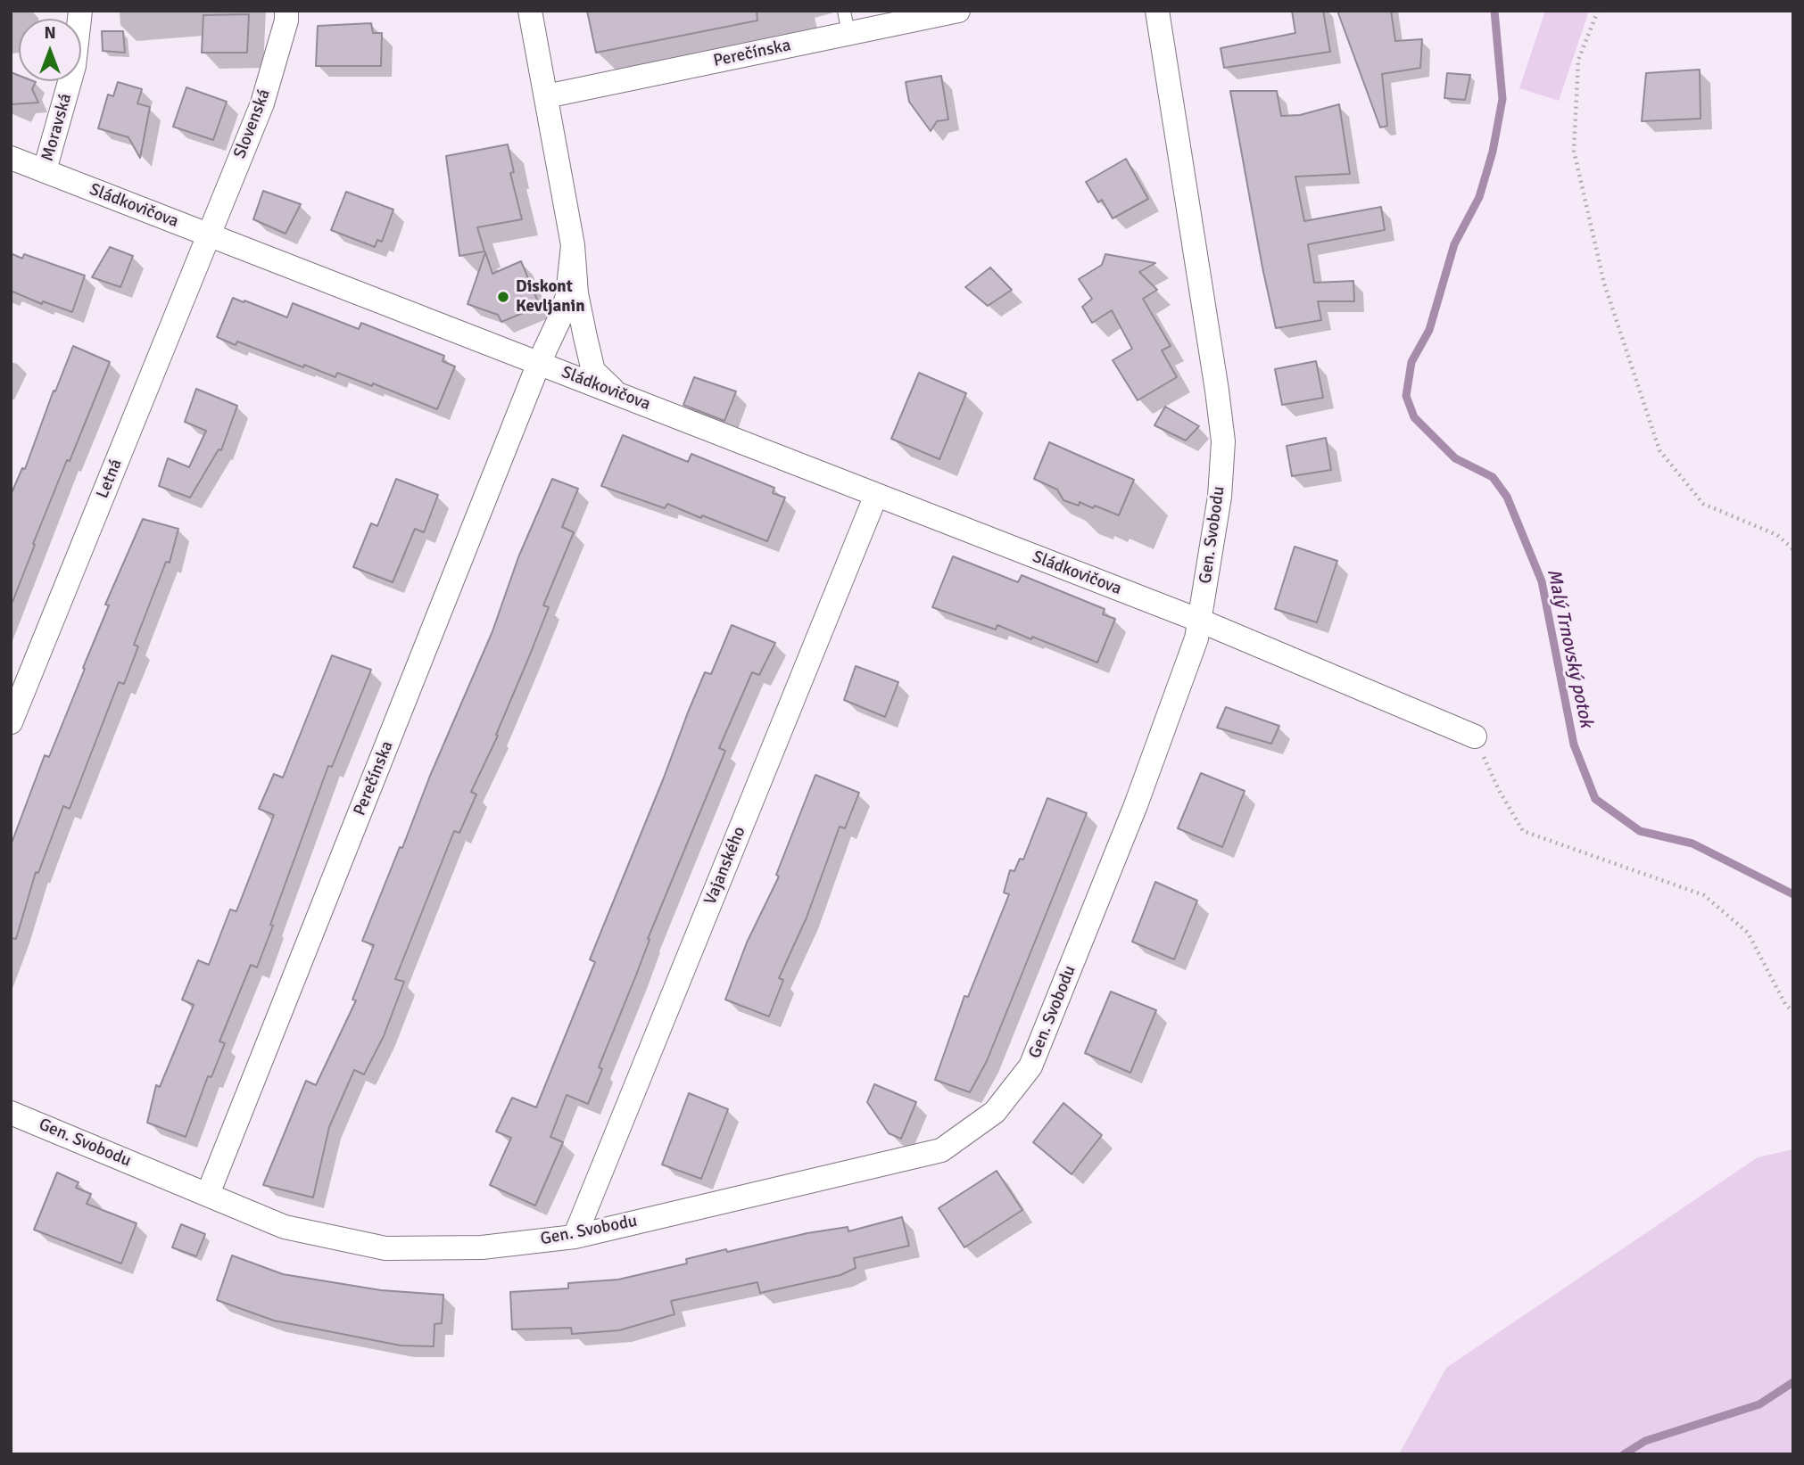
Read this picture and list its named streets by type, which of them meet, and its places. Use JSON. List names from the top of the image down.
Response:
{
  "streets": {
    "street": [
      "Perečínska",
      "Slovenská",
      "Moravská",
      "Sládkovičova",
      "Letná",
      "Gen. Svobodu",
      "Vajanského"
    ]
  },
  "crossings": [
    ["Perečínska", "Sládkovičova"],
    ["Perečínska", "Gen. Svobodu"],
    ["Slovenská", "Sládkovičova"],
    ["Slovenská", "Letná"],
    ["Moravská", "Sládkovičova"],
    ["Sládkovičova", "Letná"],
    ["Sládkovičova", "Gen. Svobodu"],
    ["Sládkovičova", "Vajanského"],
    ["Gen. Svobodu", "Vajanského"]
  ],
  "water": ["Malý Trnovský potok"],
  "places": ["Diskont Kevljanin"],
  "north": "top"
}
